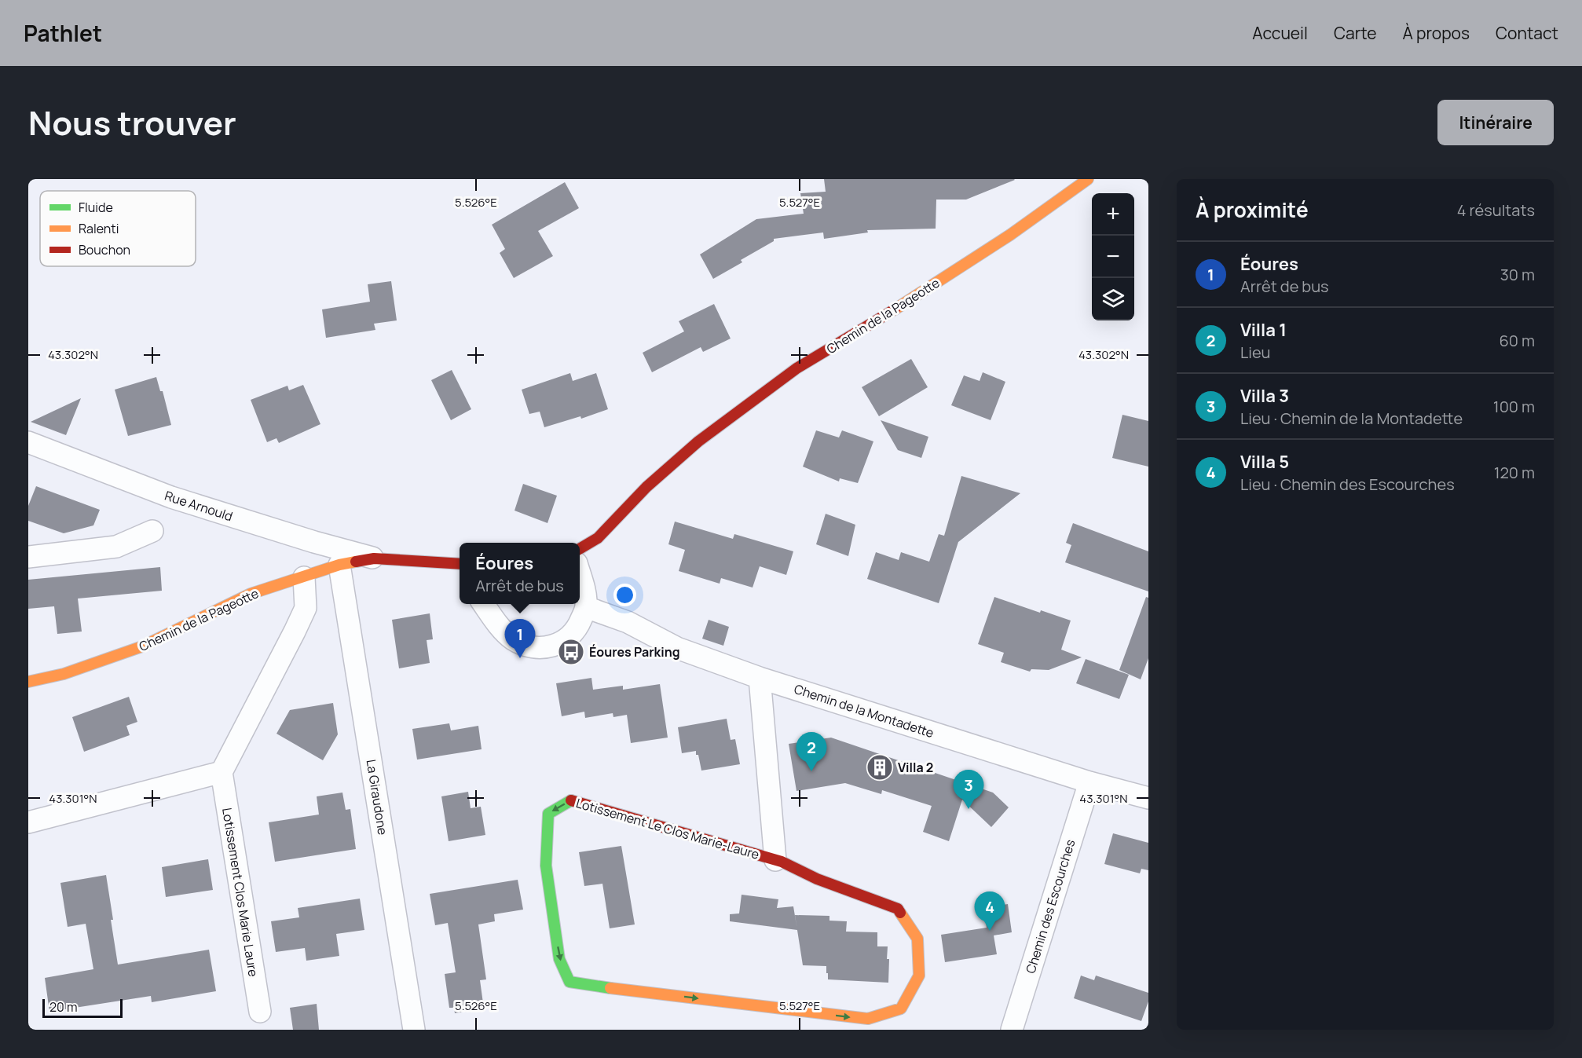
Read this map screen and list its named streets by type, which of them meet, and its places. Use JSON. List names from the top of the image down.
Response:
{
  "streets": {
    "street": [
      "Chemin de la Pageotte",
      "Rue Arnould",
      "Chemin de la Montadette",
      "La Giraudone",
      "Lotissement Le Clos Marie-Laure",
      "Lotissement Clos Marie Laure",
      "Chemin des Escourches"
    ]
  },
  "crossings": [
    ["Chemin de la Pageotte", "Rue Arnould"],
    ["Chemin de la Pageotte", "La Giraudone"],
    ["Chemin de la Montadette", "Lotissement Le Clos Marie-Laure"],
    ["Chemin de la Montadette", "Chemin des Escourches"]
  ],
  "places": {
    "bus stop": ["Éoures Parking"],
    "building": ["Villa 2"]
  },
  "legend": ["Fluide", "Ralenti", "Bouchon"],
  "scale_bar": "20 m",
  "page": {
    "header": "Pathlet",
    "nav": [
      "Accueil",
      "Carte",
      "À propos",
      "Contact"
    ],
    "title": "Nous trouver",
    "buttons": "Itinéraire",
    "heading": ["À proximité", "4 résultats"],
    "map_buttons": ["+", "−"],
    "list": [
      {
        "mark": "1",
        "name": "Éoures",
        "note": "Arrêt de bus",
        "value": "30 m"
      },
      {
        "mark": "2",
        "name": "Villa 1",
        "note": "Lieu",
        "value": "60 m"
      },
      {
        "mark": "3",
        "name": "Villa 3",
        "note": "Lieu · Chemin de la Montadette",
        "value": "100 m"
      },
      {
        "mark": "4",
        "name": "Villa 5",
        "note": "Lieu · Chemin des Escourches",
        "value": "120 m"
      }
    ],
    "popup": ["Éoures", "Arrêt de bus"],
    "pins": [
      "1",
      "2",
      "3",
      "4"
    ],
    "scale": "20 m"
  },
  "coordinates": [
    "5.526°E",
    "5.527°E",
    "43.302°N",
    "43.301°N"
  ]
}
